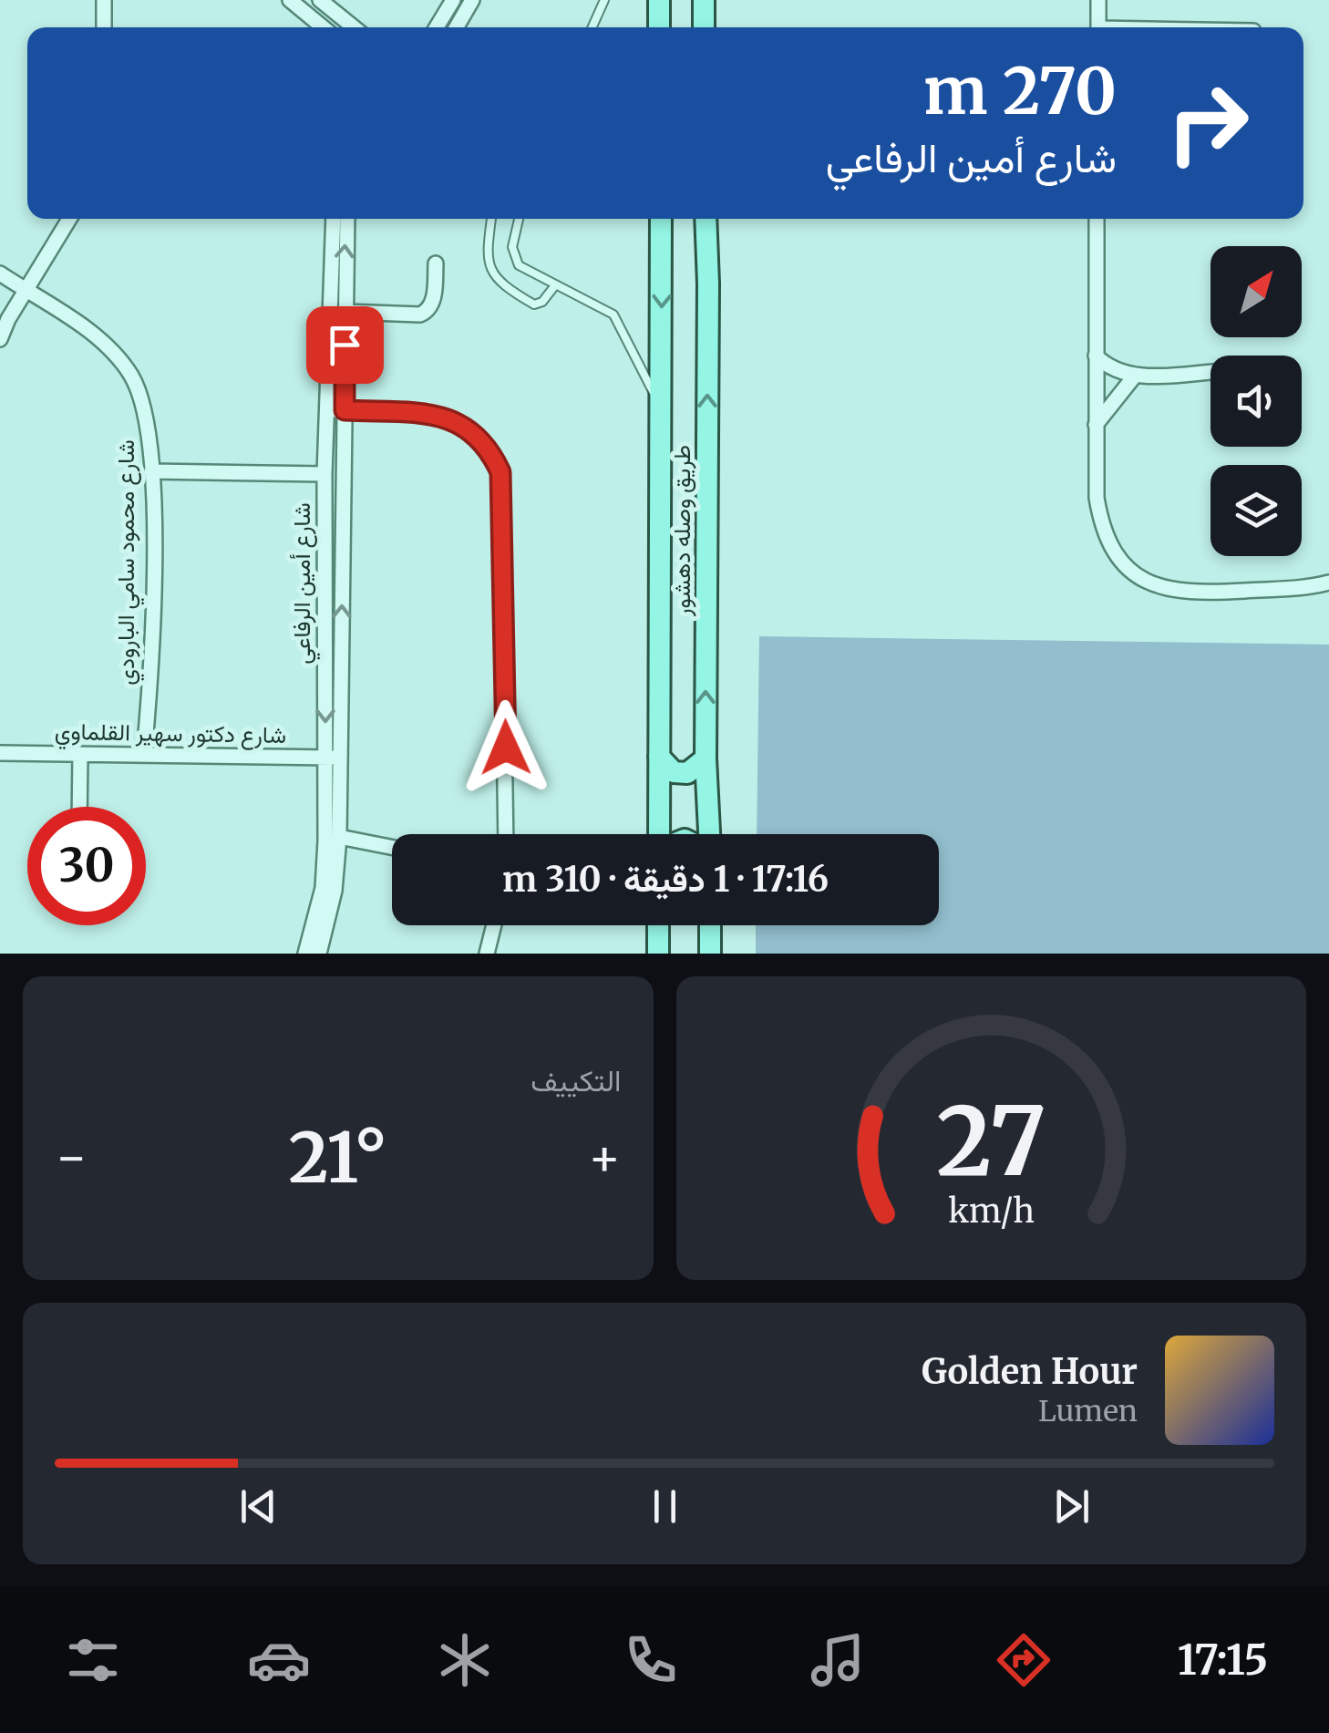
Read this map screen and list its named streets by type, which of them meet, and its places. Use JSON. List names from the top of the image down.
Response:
{
  "streets": {
    "main road": ["طريق وصله دهشور"],
    "street": ["شارع محمود سامي البارودي", "شارع أمين الرفاعي", "شارع دكتور سهير القلماوي"]
  },
  "crossings": [
    ["شارع محمود سامي البارودي", "شارع دكتور سهير القلماوي"],
    ["شارع أمين الرفاعي", "شارع دكتور سهير القلماوي"]
  ],
  "north": "top right",
  "page": {
    "turn": ["270 m", "شارع أمين الرفاعي"],
    "limit": "30",
    "trip": "17:16 · 1 دقيقة · 310 m",
    "tile": "التكييف",
    "heat": ["−", "21°", "+"],
    "song": ["Golden Hour", "Lumen"],
    "tabs": "17:15",
    "gauge": ["27", "km/h"]
  }
}
